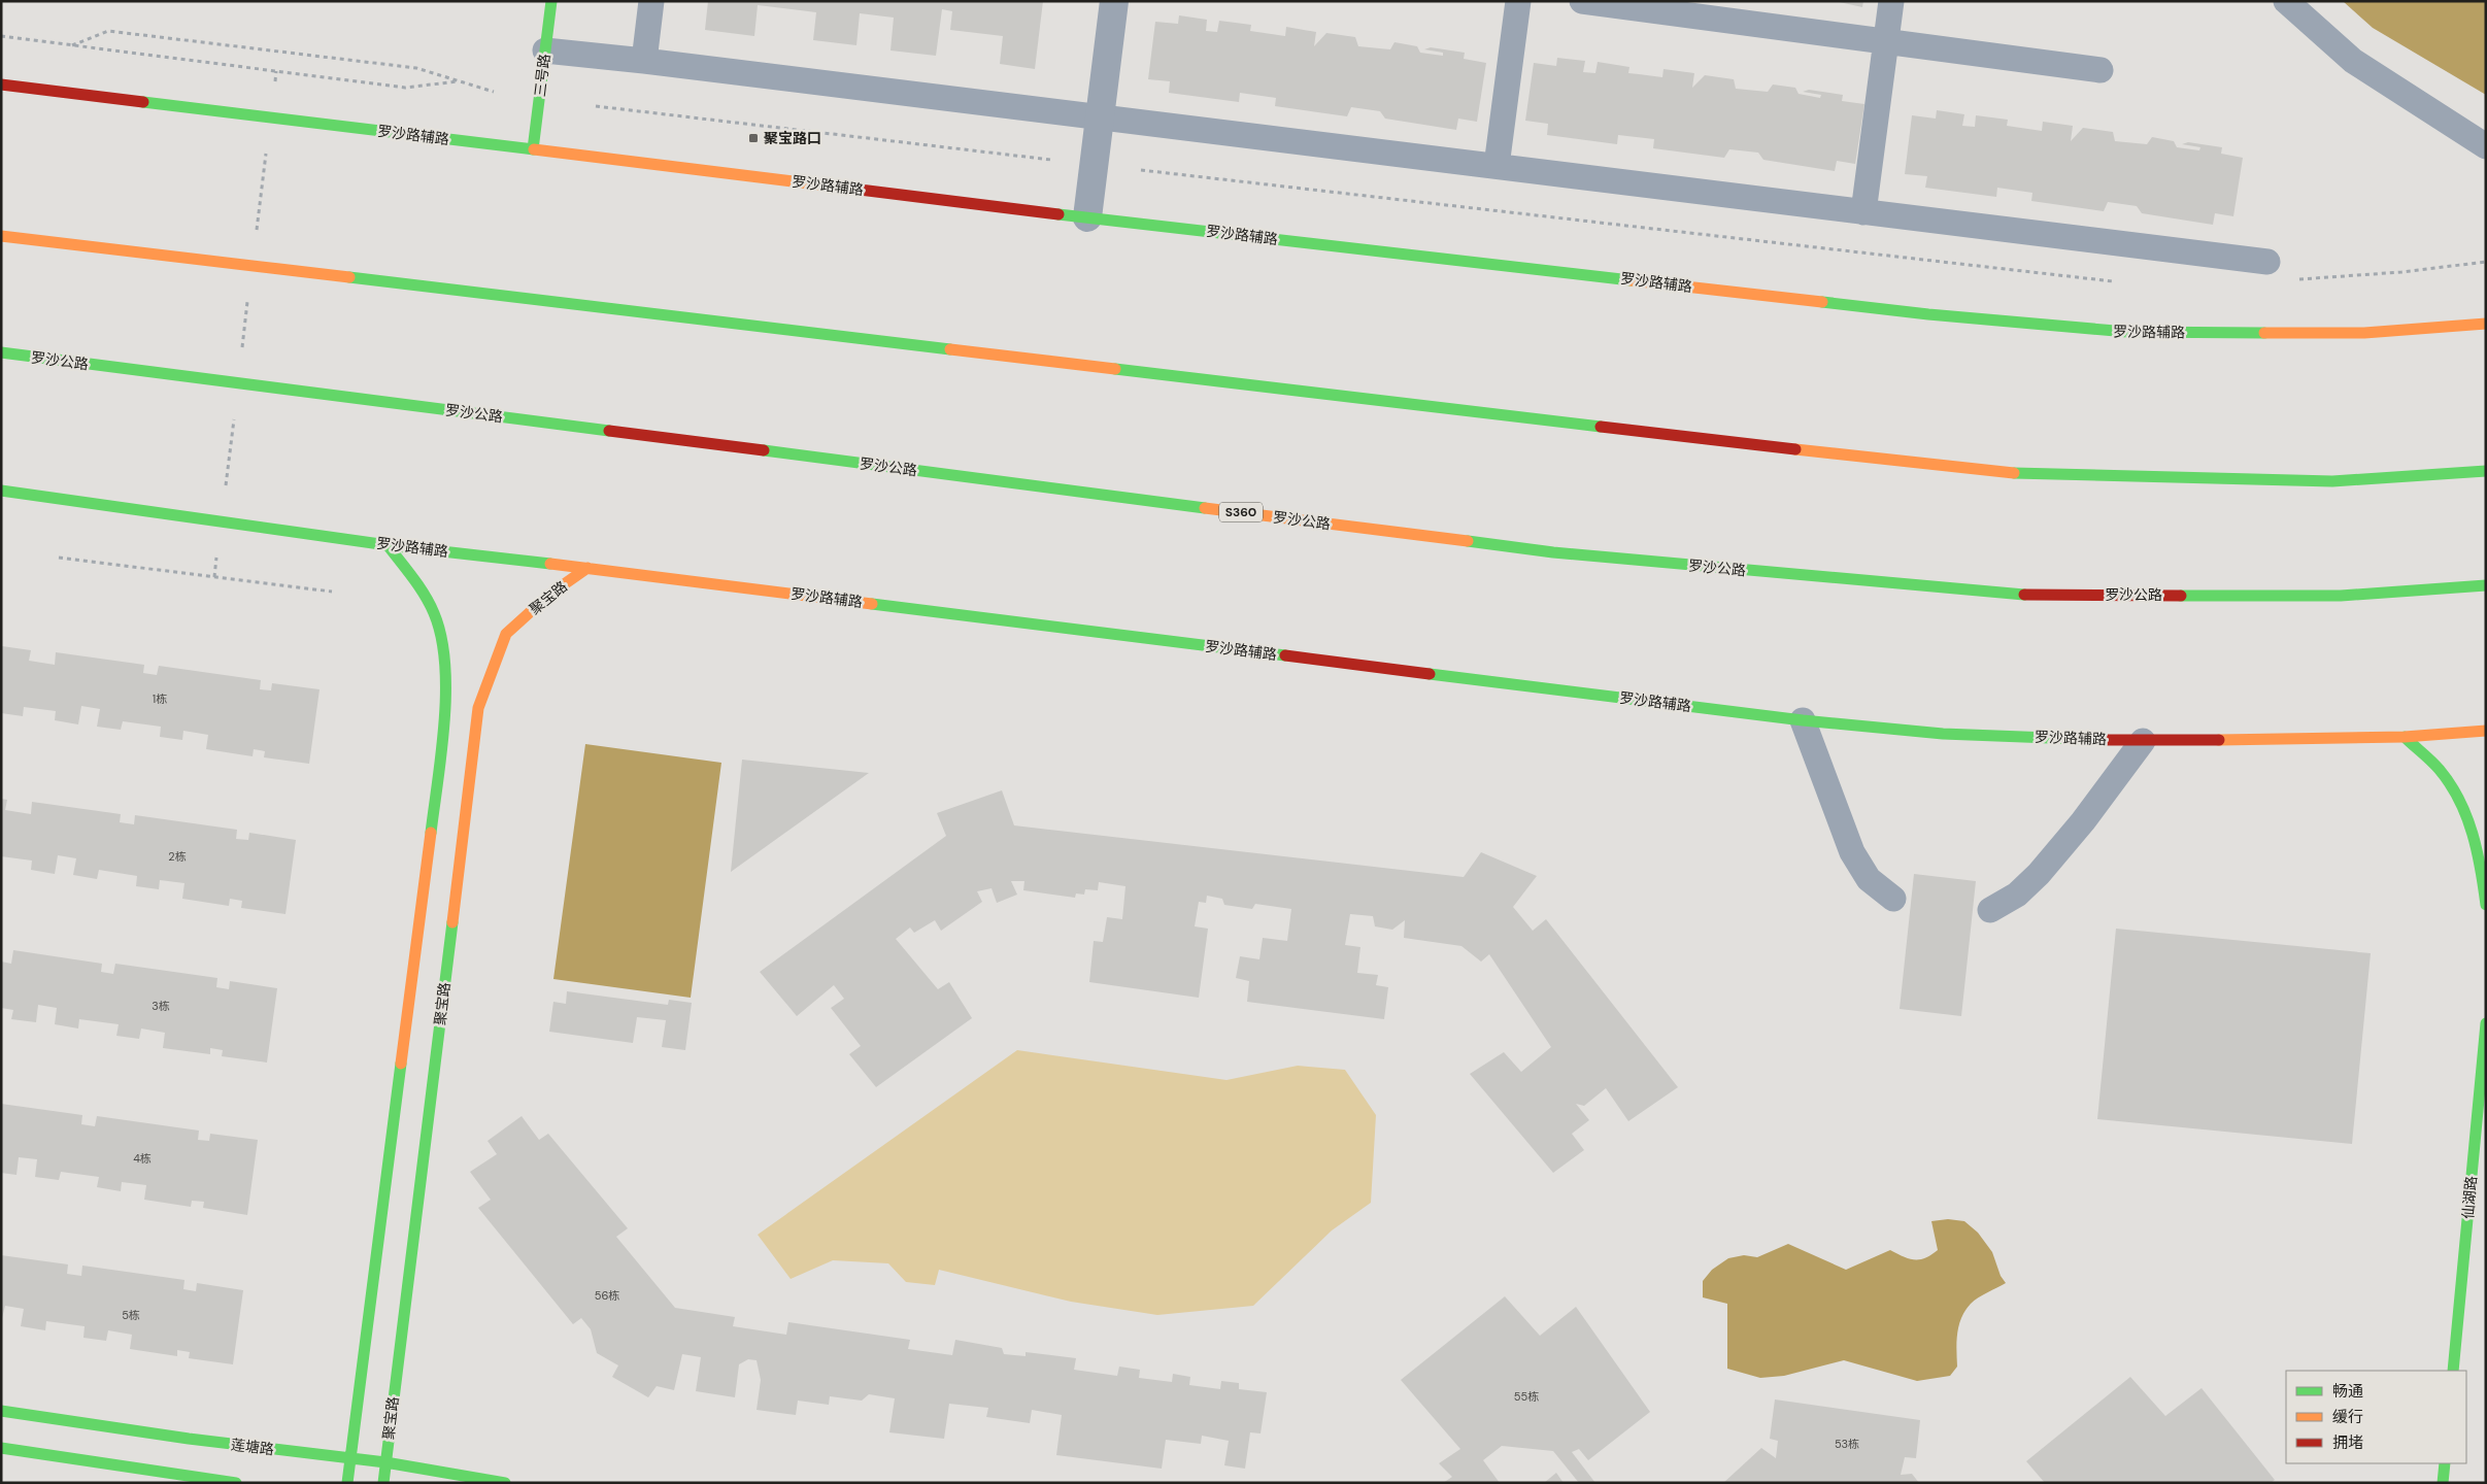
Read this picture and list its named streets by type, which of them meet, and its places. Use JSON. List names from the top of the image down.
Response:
{
  "streets": {
    "main road": [
      "三号路",
      "罗沙路辅路",
      "罗沙公路",
      "S360",
      "聚宝路",
      "仙湖路",
      "莲塘路"
    ]
  },
  "crossings": [
    ["三号路", "罗沙路辅路"],
    ["罗沙路辅路", "聚宝路"],
    ["聚宝路", "莲塘路"]
  ],
  "places": {
    "transit": ["聚宝路口"]
  },
  "house_numbers": [
    "1栋",
    "2栋",
    "3栋",
    "4栋",
    "56栋",
    "5栋",
    "55栋",
    "53栋"
  ],
  "legend": ["畅通", "缓行", "拥堵"]
}
